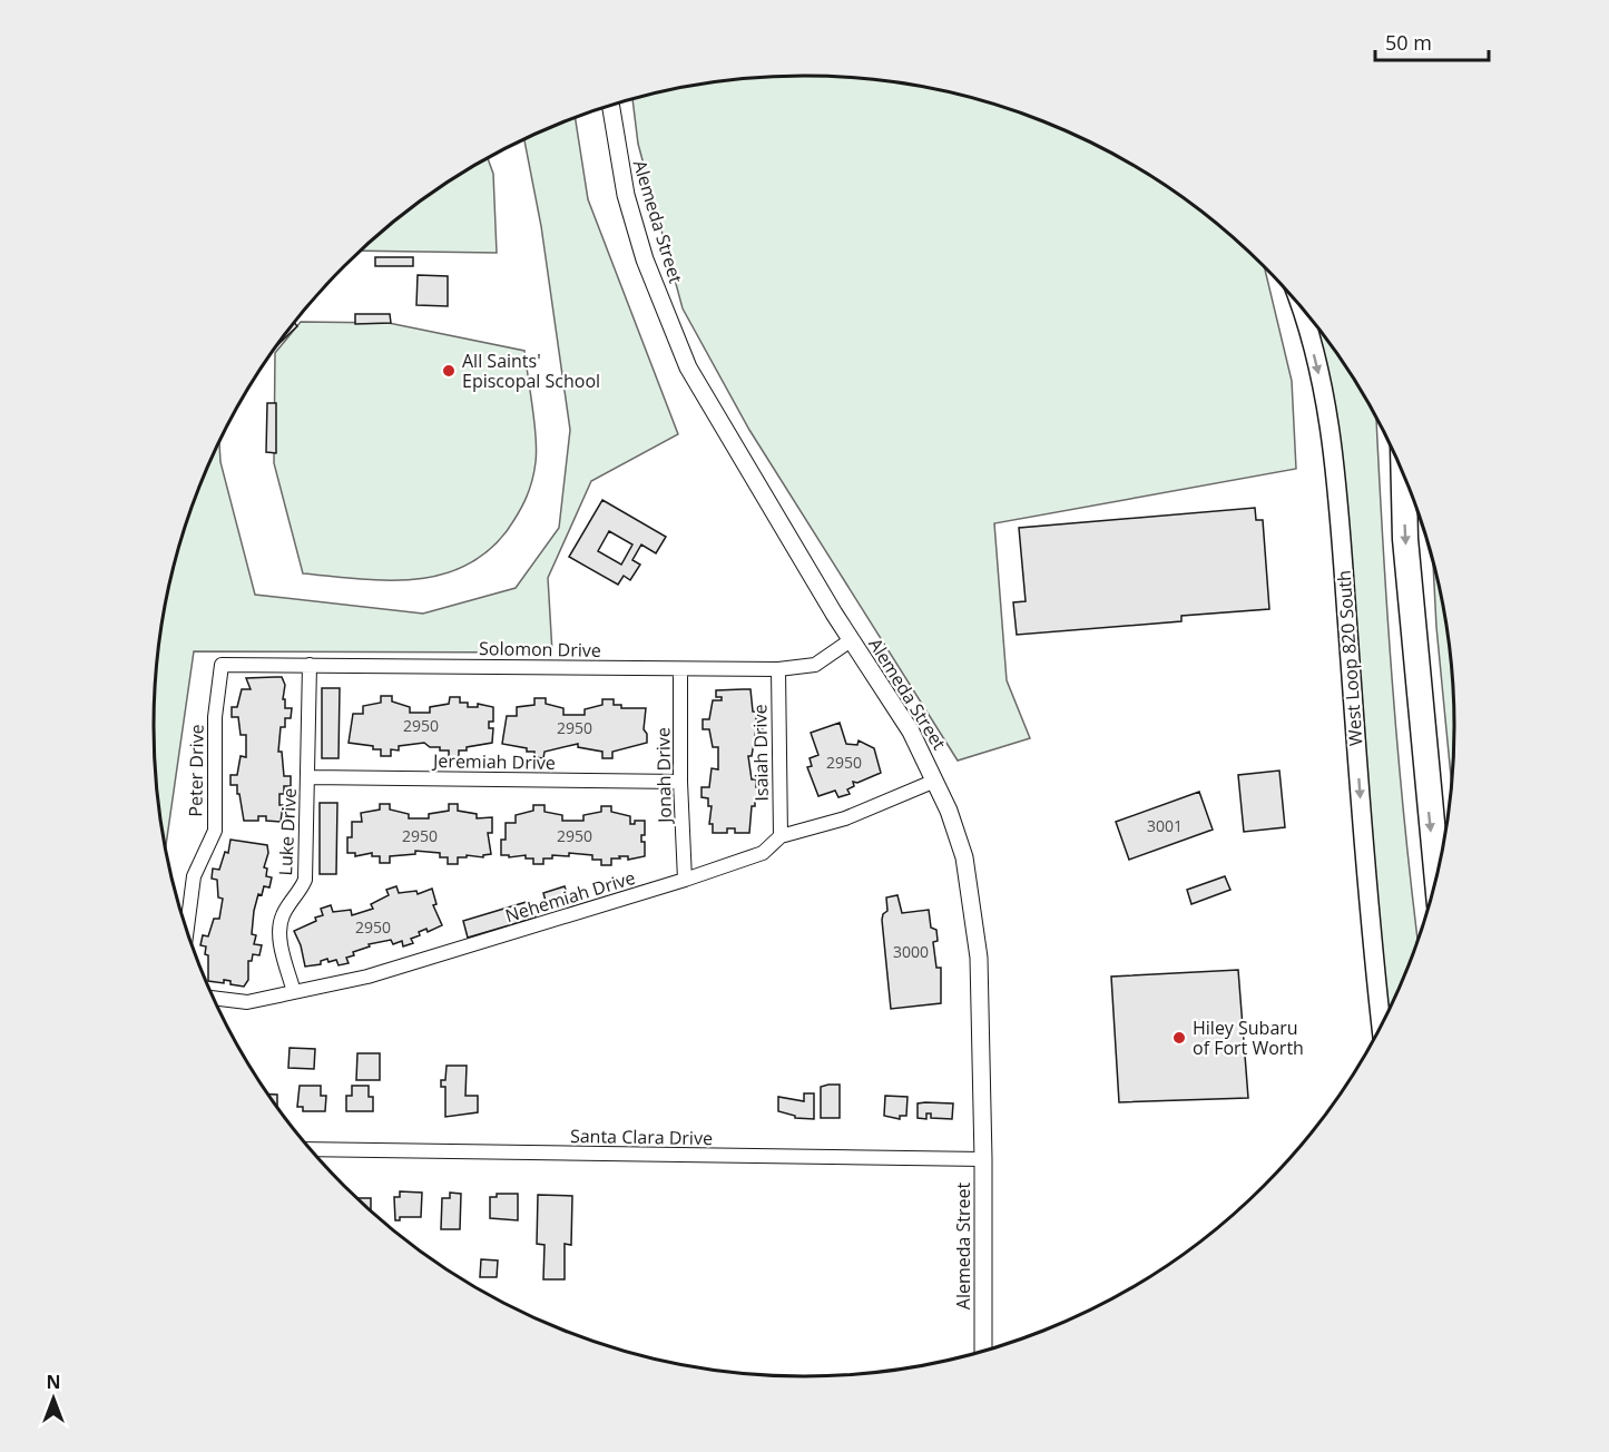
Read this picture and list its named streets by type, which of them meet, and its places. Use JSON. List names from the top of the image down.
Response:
{
  "streets": {
    "main road": ["West Loop 820 South"],
    "street": [
      "Alemeda Street",
      "Solomon Drive",
      "Isaiah Drive",
      "Jeremiah Drive",
      "Peter Drive",
      "Jonah Drive",
      "Luke Drive",
      "Nehemiah Drive",
      "Santa Clara Drive"
    ]
  },
  "crossings": [
    ["Alemeda Street", "Solomon Drive"],
    ["Alemeda Street", "Nehemiah Drive"],
    ["Alemeda Street", "Santa Clara Drive"],
    ["Solomon Drive", "Isaiah Drive"],
    ["Solomon Drive", "Peter Drive"],
    ["Solomon Drive", "Jonah Drive"],
    ["Solomon Drive", "Luke Drive"],
    ["Isaiah Drive", "Nehemiah Drive"],
    ["Jeremiah Drive", "Jonah Drive"],
    ["Jeremiah Drive", "Luke Drive"],
    ["Jonah Drive", "Nehemiah Drive"],
    ["Luke Drive", "Nehemiah Drive"]
  ],
  "one_way": ["West Loop 820 South"],
  "places": ["All Saints' Episcopal School", "Hiley Subaru of Fort Worth"],
  "house_numbers": [
    "2950",
    "2950",
    "2950",
    "3001",
    "2950",
    "2950",
    "2950",
    "3000"
  ],
  "scale_bar": "50 m",
  "north": "top"
}
